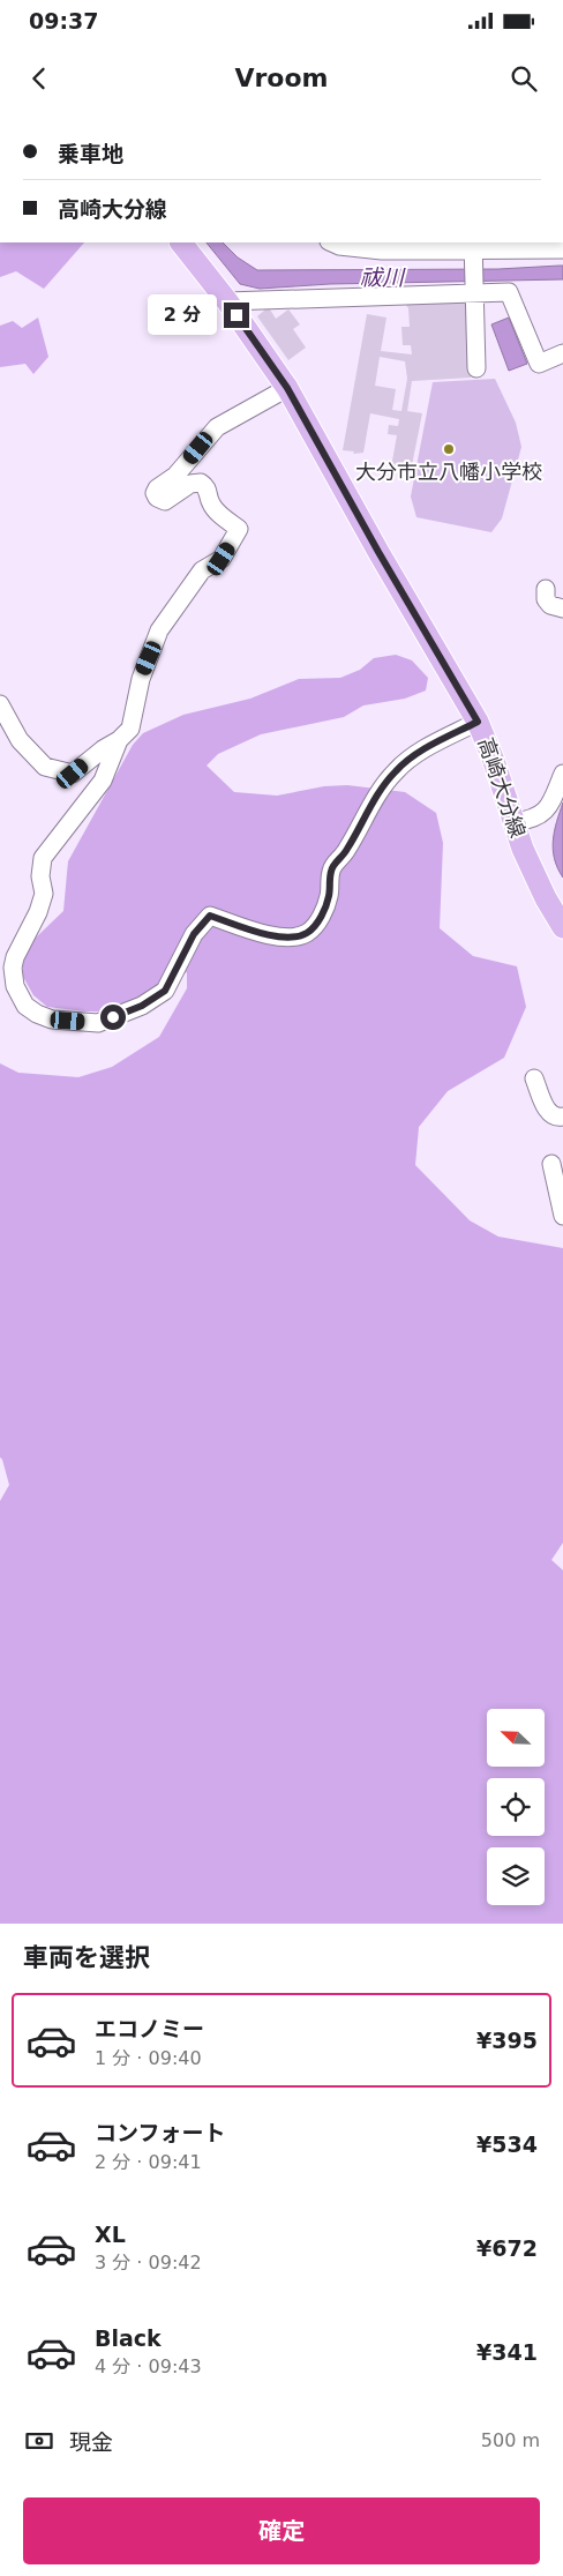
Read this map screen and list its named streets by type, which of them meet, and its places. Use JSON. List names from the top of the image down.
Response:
{
  "streets": {
    "main road": ["高崎大分線"]
  },
  "water": ["祓川"],
  "places": ["大分市立八幡小学校"],
  "north": "top left",
  "page": {
    "status": "09:37",
    "header": "Vroom",
    "banner": ["乗車地", "高崎大分線"],
    "bubble": "2 分",
    "heading": "車両を選択",
    "list": [
      {
        "name": "エコノミー",
        "note": "1 分 · 09:40",
        "value": "¥395"
      },
      {
        "name": "コンフォート",
        "note": "2 分 · 09:41",
        "value": "¥534"
      },
      {
        "name": "XL",
        "note": "3 分 · 09:42",
        "value": "¥672"
      },
      {
        "name": "Black",
        "note": "4 分 · 09:43",
        "value": "¥341"
      }
    ],
    "pay": ["現金", "500 m"],
    "buttons": "確定"
  }
}
